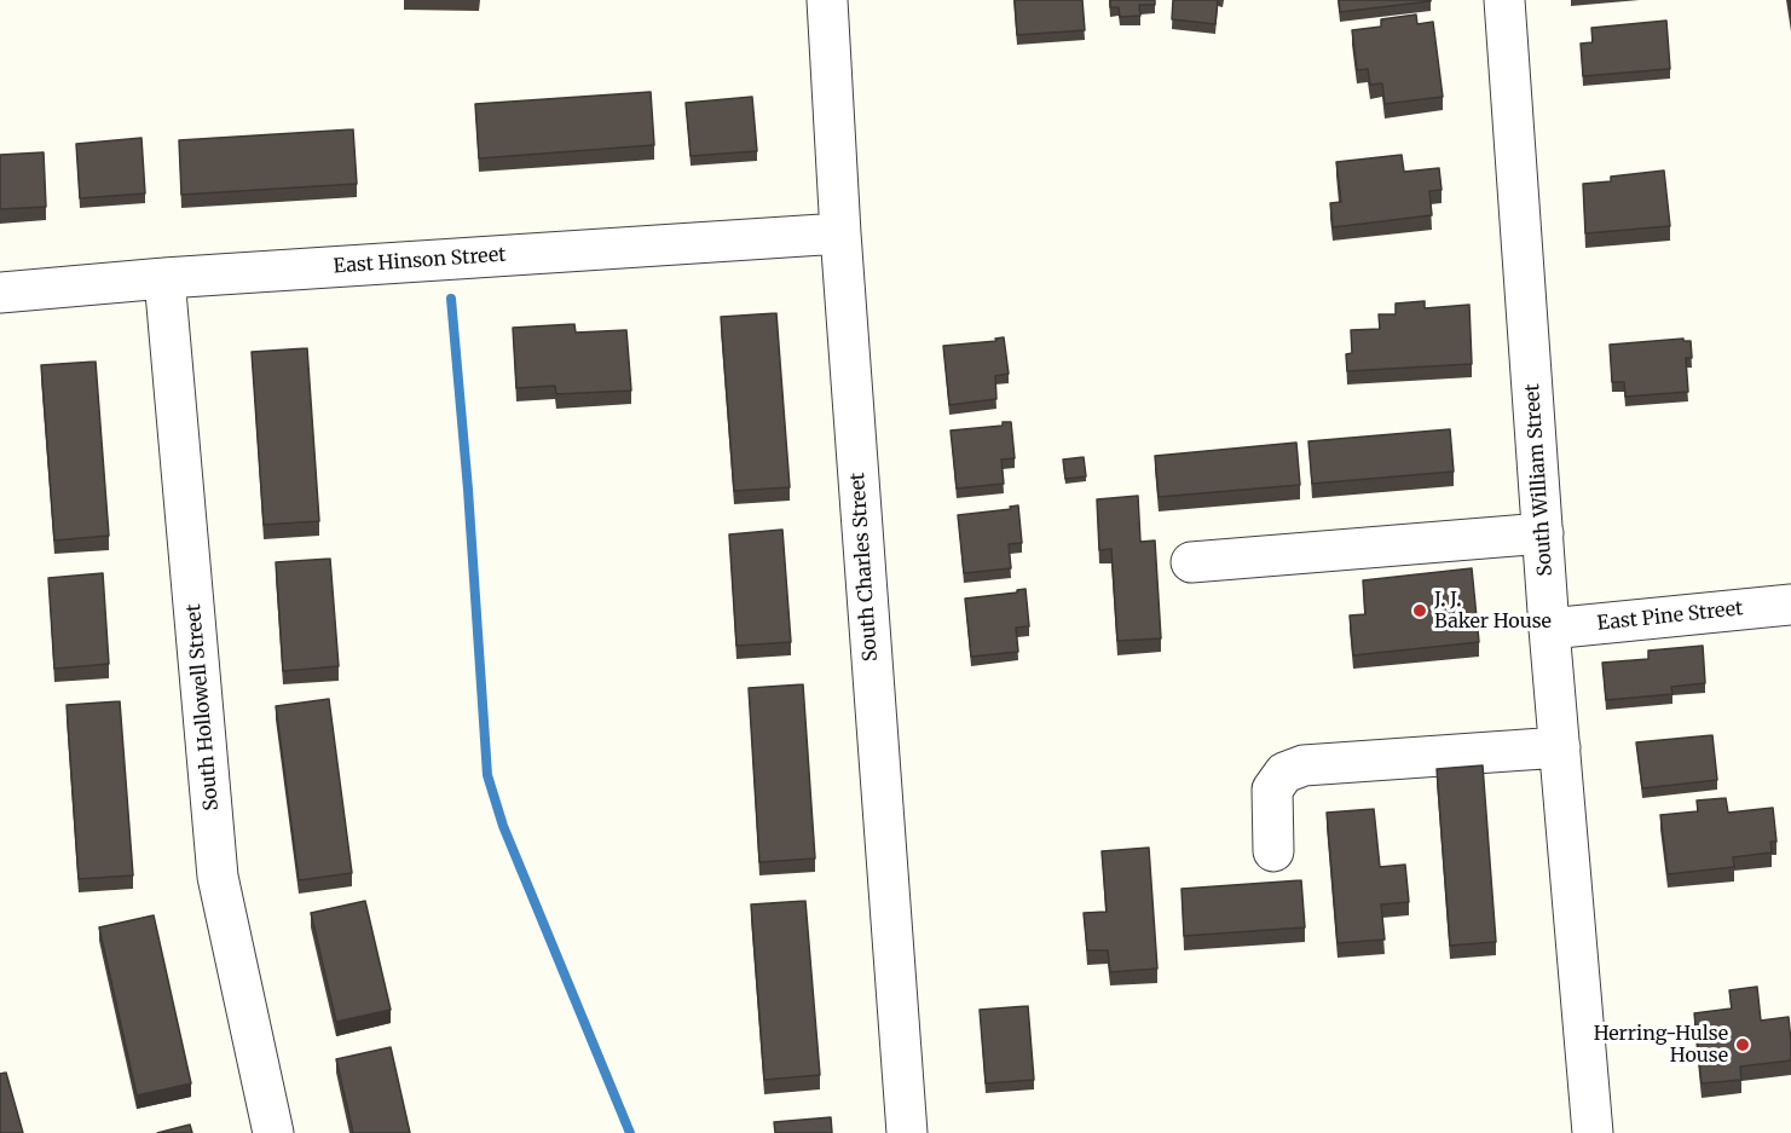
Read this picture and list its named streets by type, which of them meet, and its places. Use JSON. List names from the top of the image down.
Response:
{
  "streets": {
    "street": [
      "East Hinson Street",
      "South William Street",
      "South Charles Street",
      "East Pine Street",
      "South Hollowell Street"
    ]
  },
  "crossings": [
    ["East Hinson Street", "South Charles Street"],
    ["East Hinson Street", "South Hollowell Street"],
    ["South William Street", "East Pine Street"]
  ],
  "places": ["J. J. Baker House", "Herring-Hulse House"]
}
